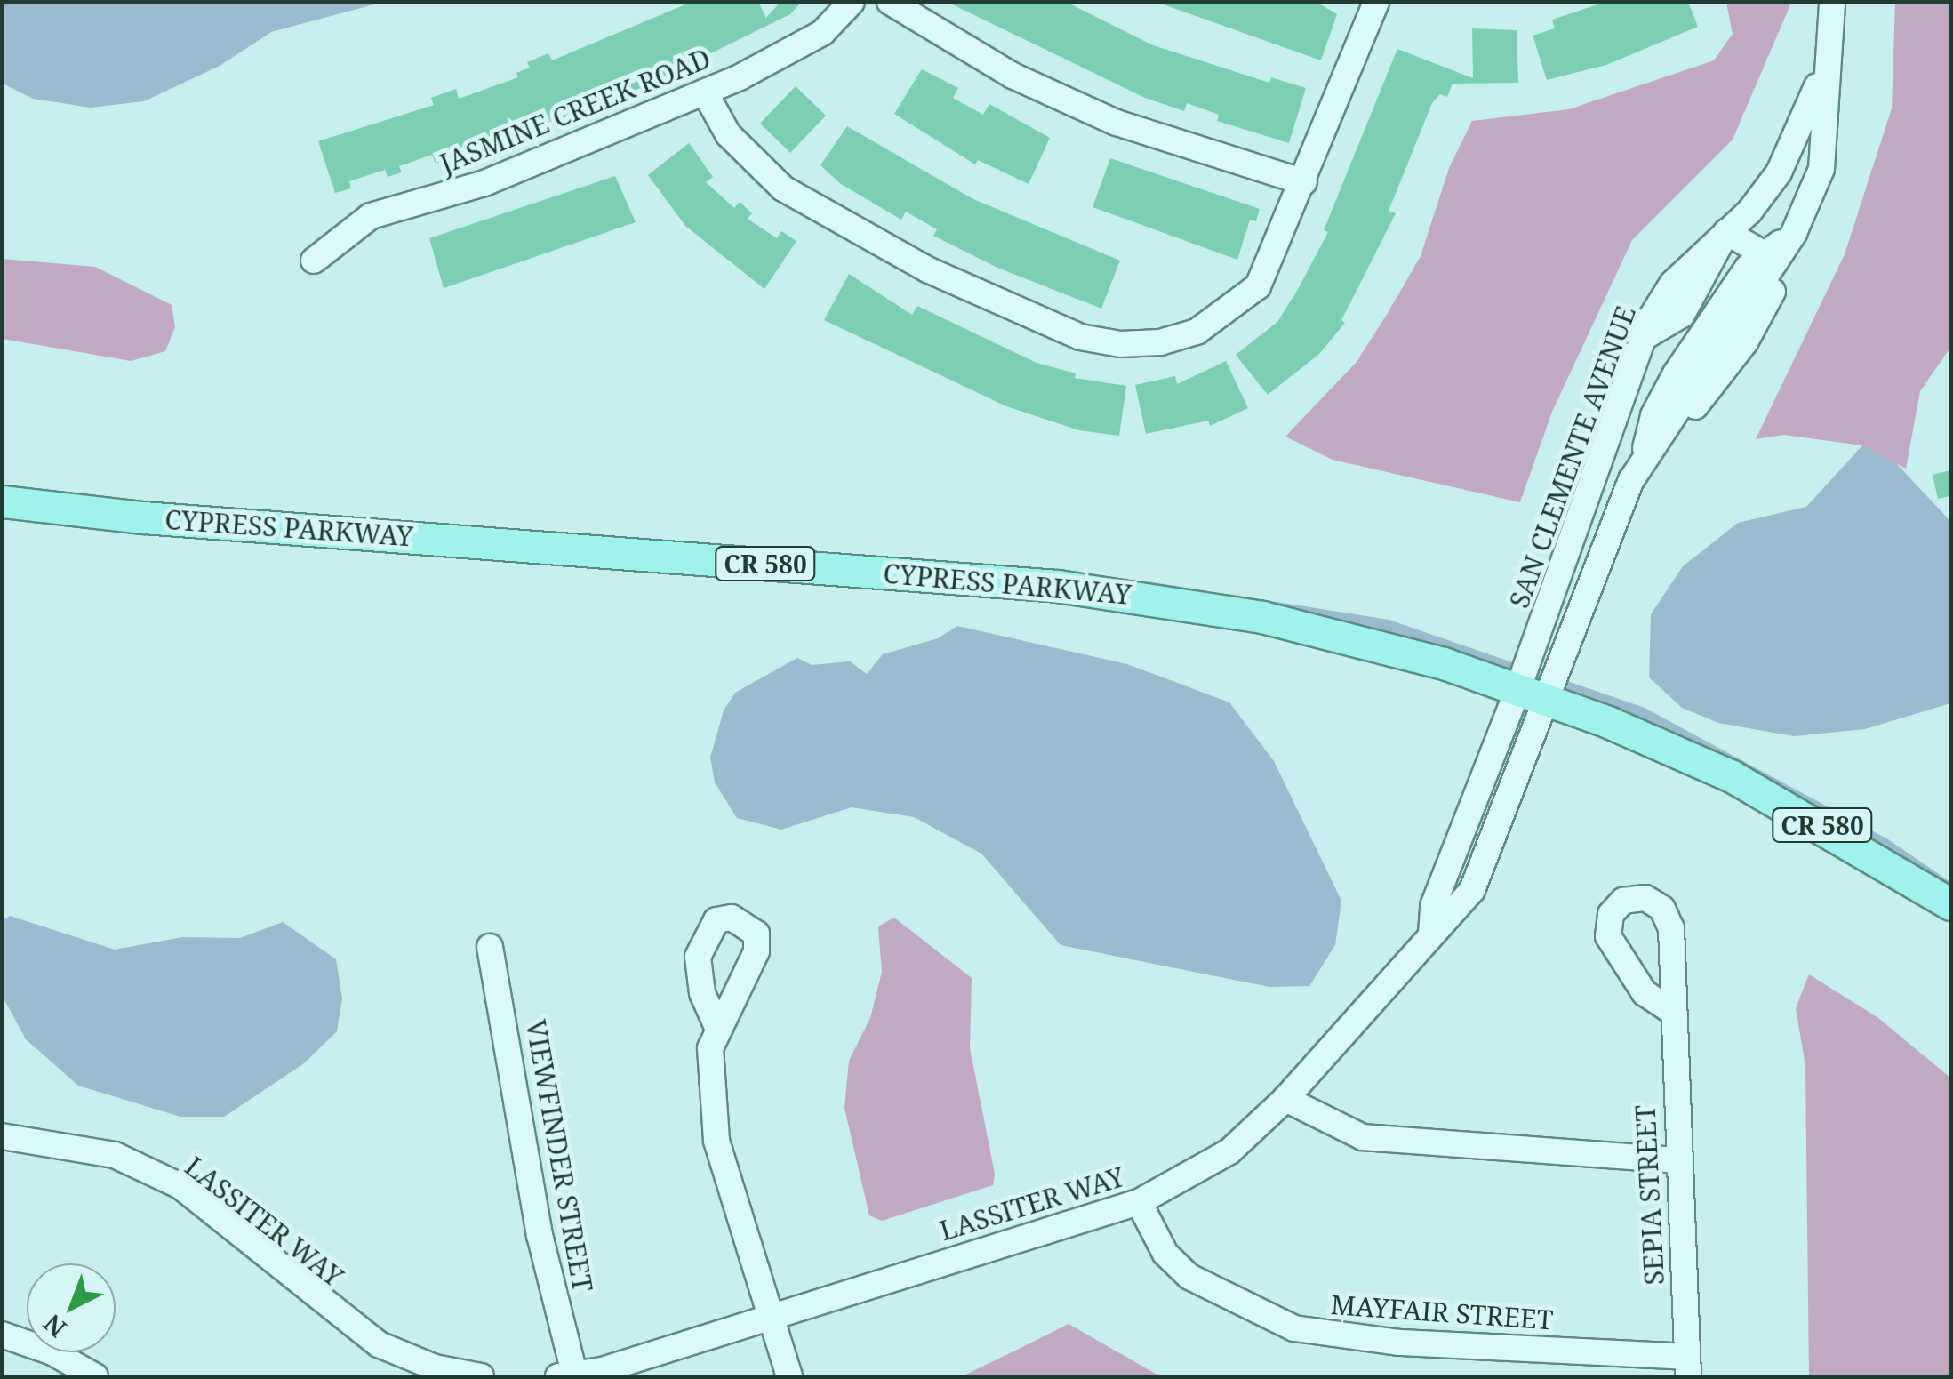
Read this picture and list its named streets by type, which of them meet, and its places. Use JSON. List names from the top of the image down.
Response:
{
  "streets": {
    "main road": ["CYPRESS PARKWAY", "CR 580"],
    "street": [
      "JASMINE CREEK ROAD",
      "SAN CLEMENTE AVENUE",
      "VIEWFINDER STREET",
      "SEPIA STREET",
      "LASSITER WAY",
      "MAYFAIR STREET"
    ]
  },
  "crossings": [
    ["SAN CLEMENTE AVENUE", "CYPRESS PARKWAY"],
    ["SAN CLEMENTE AVENUE", "LASSITER WAY"],
    ["CYPRESS PARKWAY", "LASSITER WAY"],
    ["VIEWFINDER STREET", "LASSITER WAY"],
    ["SEPIA STREET", "MAYFAIR STREET"],
    ["LASSITER WAY", "MAYFAIR STREET"]
  ],
  "north": "bottom left"
}
